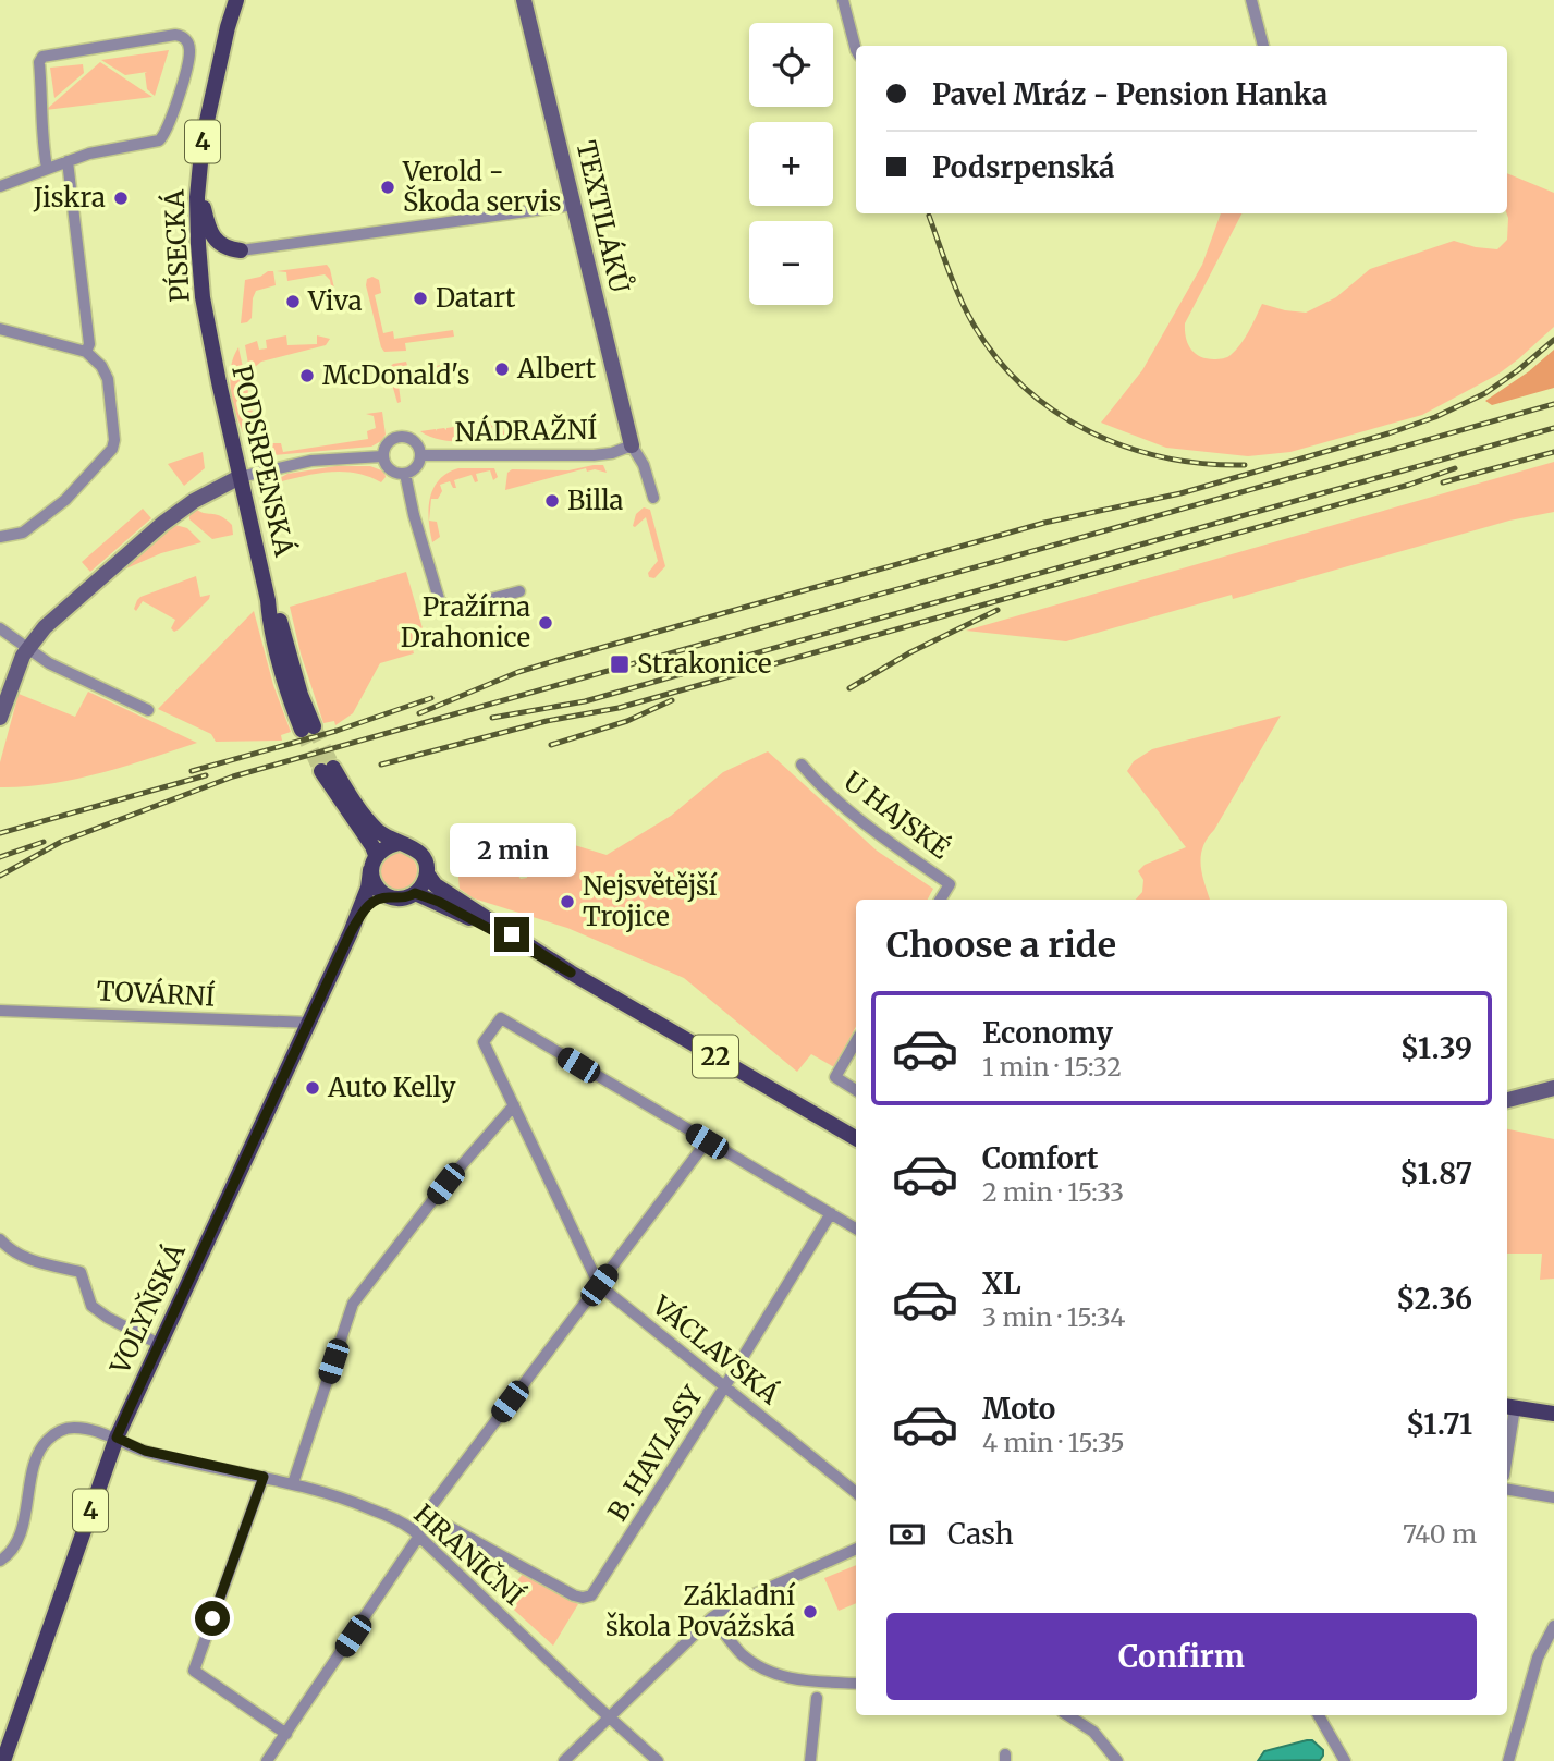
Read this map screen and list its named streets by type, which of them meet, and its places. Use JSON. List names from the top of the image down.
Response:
{
  "streets": {
    "main road": [
      "4",
      "PÍSECKÁ",
      "PODSRPENSKÁ",
      "22",
      "VOLYŇSKÁ"
    ],
    "street": [
      "TEXTILÁKŮ",
      "NÁDRAŽNÍ",
      "U HAJSKÉ",
      "TOVÁRNÍ",
      "VÁCLAVSKÁ",
      "B. HAVLASY",
      "HRANIČNÍ"
    ]
  },
  "crossings": [
    ["4", "22"],
    ["4", "VOLYŇSKÁ"],
    ["TEXTILÁKŮ", "NÁDRAŽNÍ"],
    ["PÍSECKÁ", "PODSRPENSKÁ"],
    ["TOVÁRNÍ", "VOLYŇSKÁ"],
    ["22", "VOLYŇSKÁ"],
    ["VOLYŇSKÁ", "HRANIČNÍ"],
    ["VÁCLAVSKÁ", "B. HAVLASY"],
    ["B. HAVLASY", "HRANIČNÍ"]
  ],
  "places": {
    "other": [
      "Verold - Škoda servis",
      "Jiskra",
      "Datart",
      "Viva",
      "Albert",
      "McDonald's",
      "Billa",
      "Pražírna Drahonice",
      "Nejsvětější Trojice",
      "Auto Kelly",
      "Základní škola Povážská"
    ],
    "transit": ["Strakonice"]
  },
  "page": {
    "map_buttons": ["+", "−"],
    "banner": ["Pavel Mráz - Pension Hanka", "Podsrpenská"],
    "bubble": "2 min",
    "heading": "Choose a ride",
    "list": [
      {
        "name": "Economy",
        "note": "1 min · 15:32",
        "value": "$1.39"
      },
      {
        "name": "Comfort",
        "note": "2 min · 15:33",
        "value": "$1.87"
      },
      {
        "name": "XL",
        "note": "3 min · 15:34",
        "value": "$2.36"
      },
      {
        "name": "Moto",
        "note": "4 min · 15:35",
        "value": "$1.71"
      }
    ],
    "pay": ["Cash", "740 m"],
    "buttons": "Confirm"
  }
}
